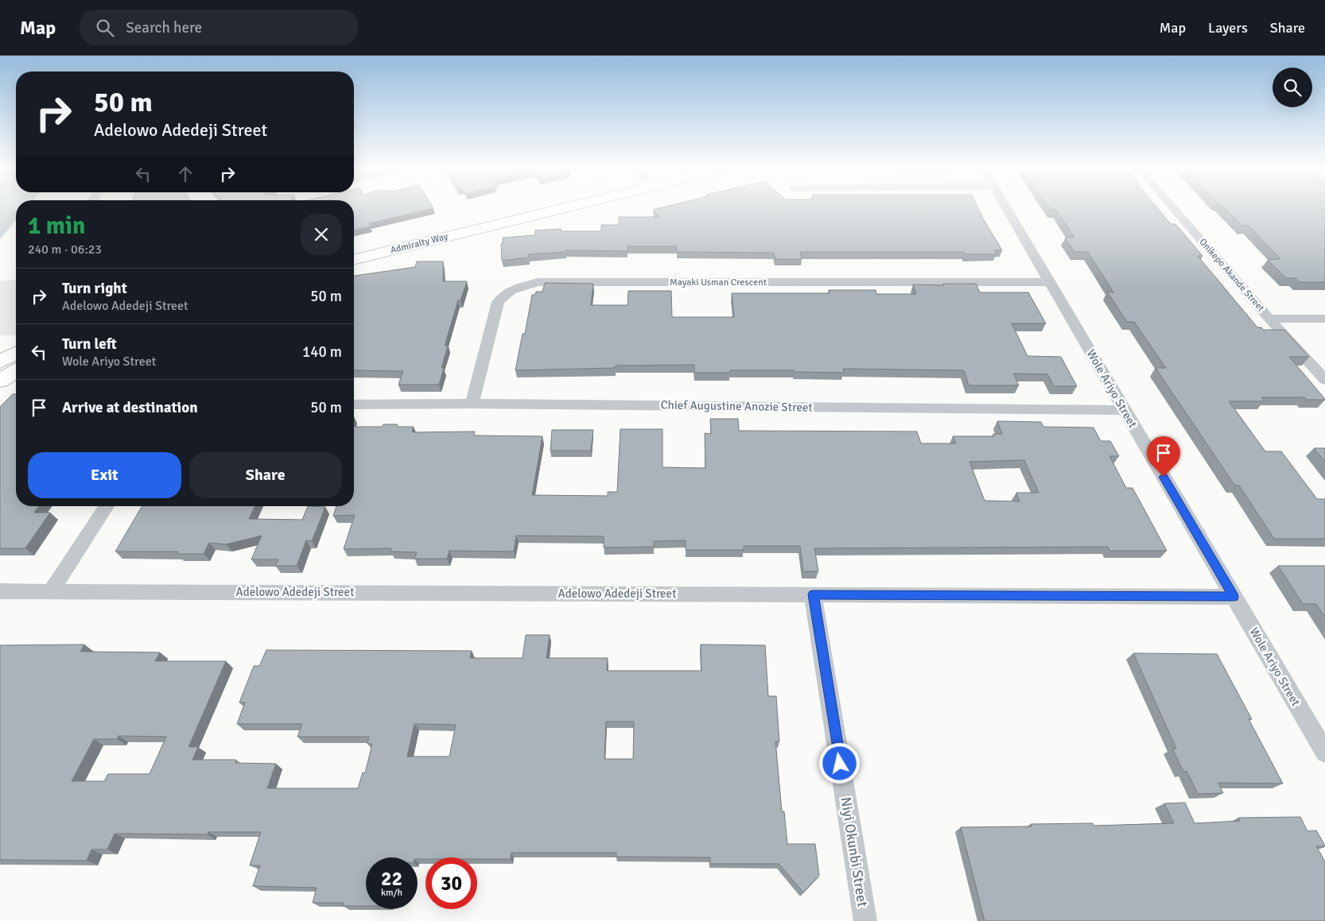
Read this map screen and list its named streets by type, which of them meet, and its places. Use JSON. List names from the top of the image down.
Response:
{
  "streets": {
    "main road": ["Admiralty Way"],
    "street": [
      "Onikepo Akande Street",
      "Mayaki Usman Crescent",
      "Wole Ariyo Street",
      "Chief Augustine Anozie Street",
      "Adelowo Adedeji Street",
      "Niyi Okunbi Street"
    ]
  },
  "crossings": [
    ["Mayaki Usman Crescent", "Wole Ariyo Street"],
    ["Mayaki Usman Crescent", "Chief Augustine Anozie Street"],
    ["Wole Ariyo Street", "Chief Augustine Anozie Street"],
    ["Wole Ariyo Street", "Adelowo Adedeji Street"],
    ["Adelowo Adedeji Street", "Niyi Okunbi Street"]
  ],
  "page": {
    "header": "Map",
    "search": "Search here",
    "nav": ["Map", "Layers", "Share"],
    "turn": ["50 m", "Adelowo Adedeji Street"],
    "heading": ["1 min", "240 m · 06:23"],
    "list": [
      {
        "name": "Turn right",
        "note": "Adelowo Adedeji Street",
        "value": "50 m"
      },
      {
        "name": "Turn left",
        "note": "Wole Ariyo Street",
        "value": "140 m"
      },
      {
        "name": "Arrive at destination",
        "value": "50 m"
      }
    ],
    "buttons": ["Exit", "Share"],
    "speed": "22 km/h",
    "limit": "30"
  }
}
